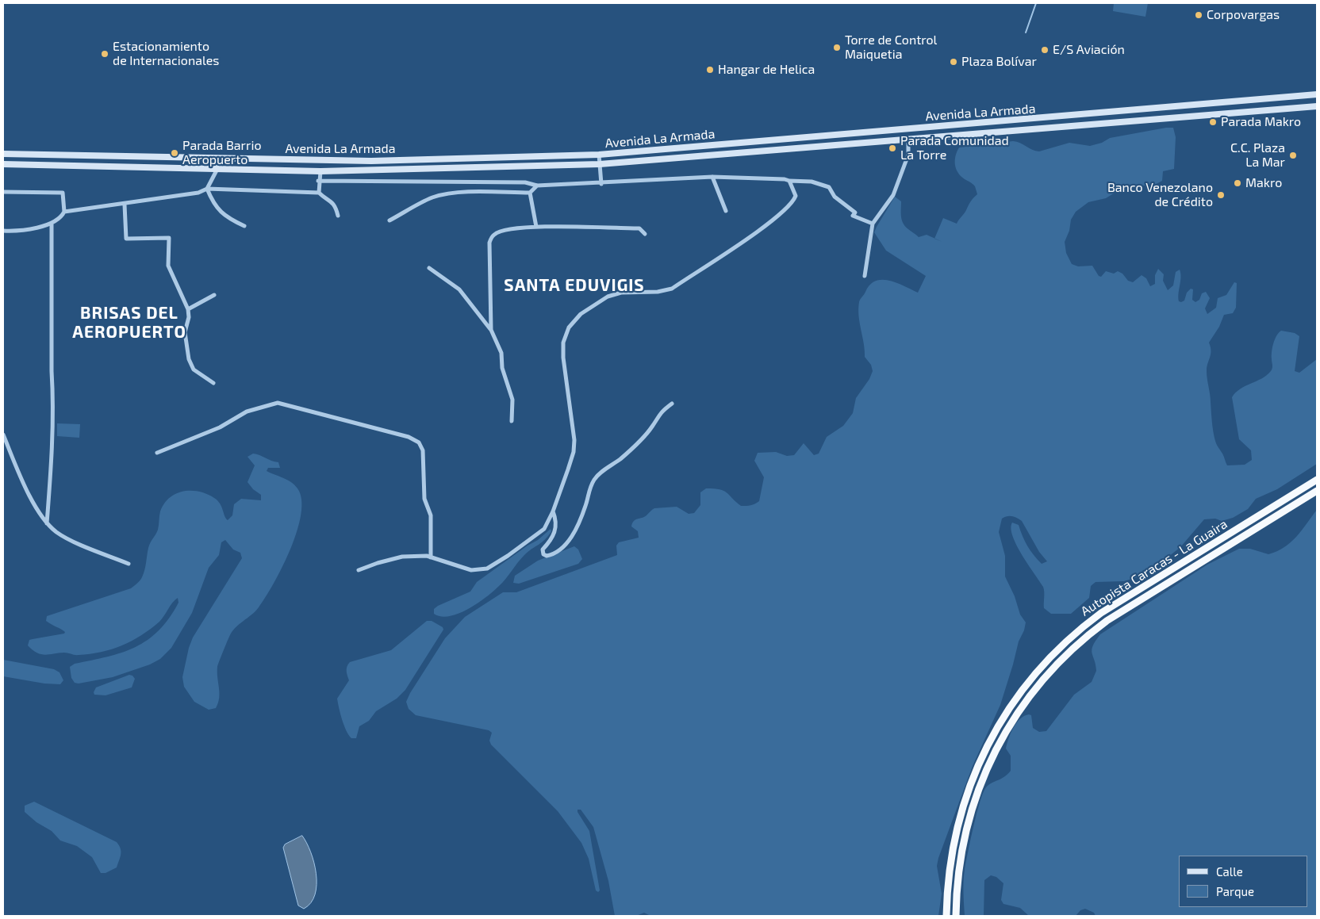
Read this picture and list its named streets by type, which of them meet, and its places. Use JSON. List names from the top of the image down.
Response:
{
  "streets": {
    "highway": ["Autopista Caracas - La Guaira"],
    "main road": ["Avenida La Armada"]
  },
  "districts": ["SANTA EDUVIGIS", "BRISAS DEL AEROPUERTO"],
  "places": [
    "Corpovargas",
    "Torre de Control Maiquetia",
    "E/S Aviación",
    "Estacionamiento de Internacionales",
    "Plaza Bolívar",
    "Hangar de Helica",
    "Parada Makro",
    "Parada Comunidad La Torre",
    "Parada Barrio Aeropuerto",
    "C.C. Plaza La Mar",
    "Makro",
    "Banco Venezolano de Crédito"
  ],
  "legend": ["Calle", "Parque"]
}
